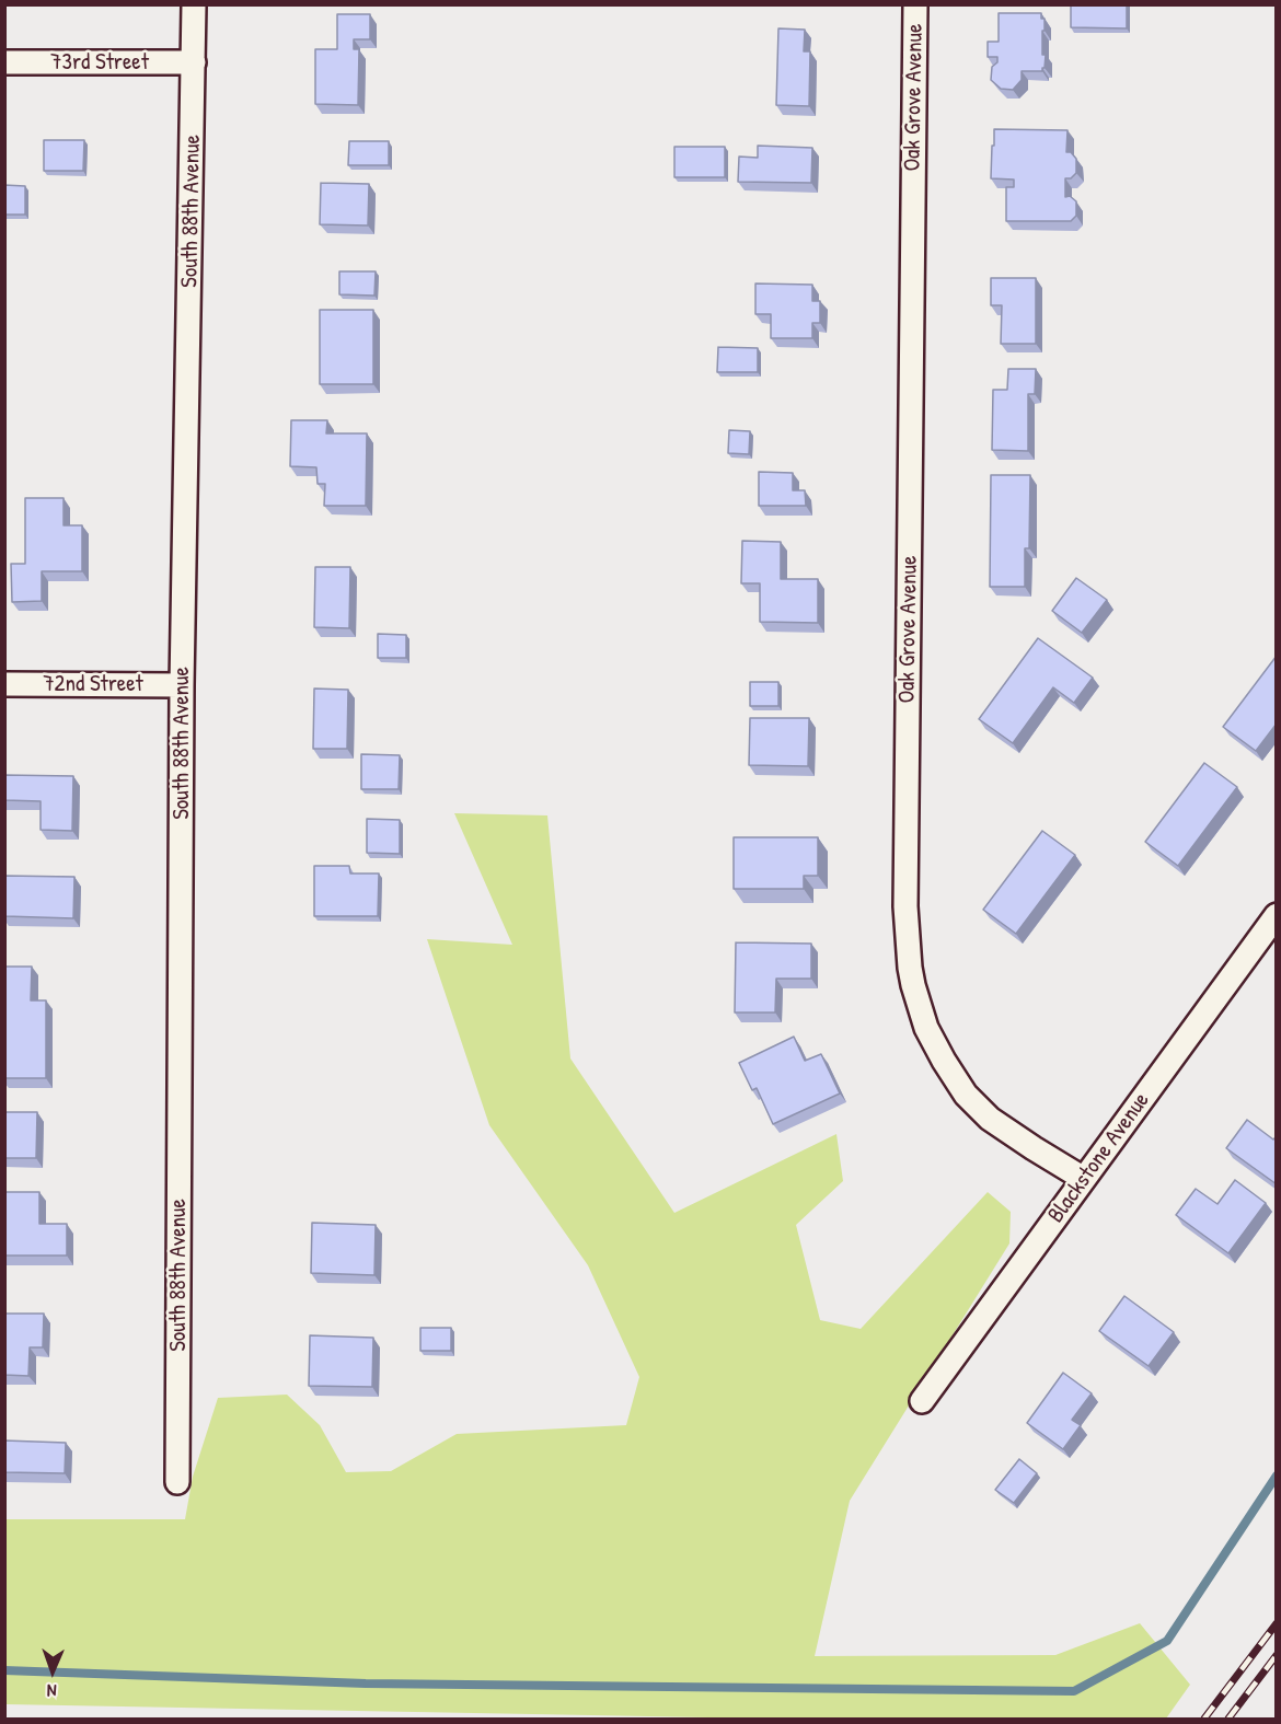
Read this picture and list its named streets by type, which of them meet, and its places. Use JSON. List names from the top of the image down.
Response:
{
  "streets": {
    "street": [
      "73rd Street",
      "Oak Grove Avenue",
      "South 88th Avenue",
      "72nd Street",
      "Blackstone Avenue"
    ]
  },
  "crossings": [
    ["73rd Street", "South 88th Avenue"],
    ["Oak Grove Avenue", "Blackstone Avenue"],
    ["South 88th Avenue", "72nd Street"]
  ],
  "north": "bottom"
}
